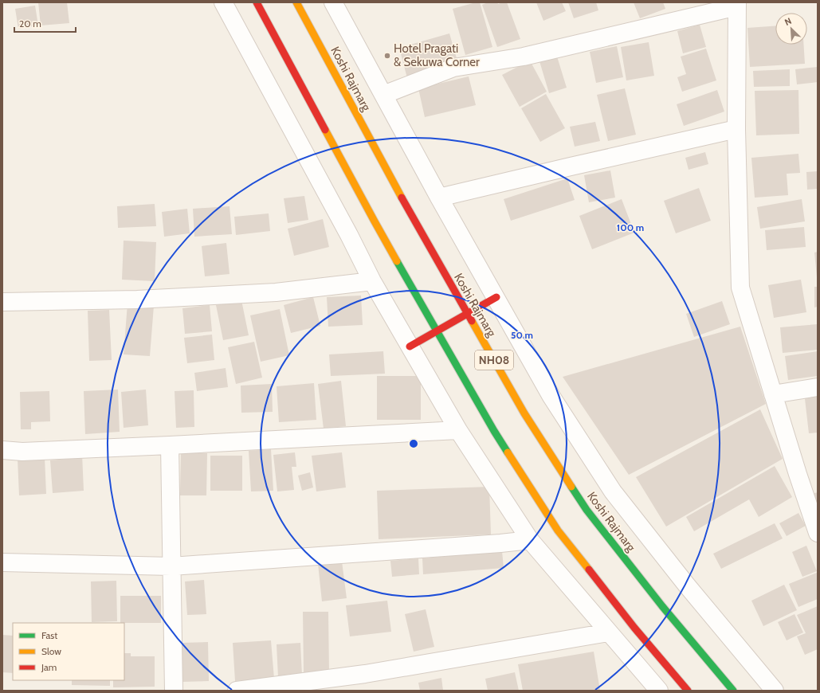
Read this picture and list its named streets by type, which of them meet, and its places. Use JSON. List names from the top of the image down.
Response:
{
  "streets": {
    "main road": ["Koshi Rajmarg", "NH08"]
  },
  "places": ["Hotel Pragati & Sekuwa Corner"],
  "legend": ["Fast", "Slow", "Jam"],
  "scale_bar": "20 m",
  "north": "top left",
  "rings": ["100 m", "50 m"]
}
